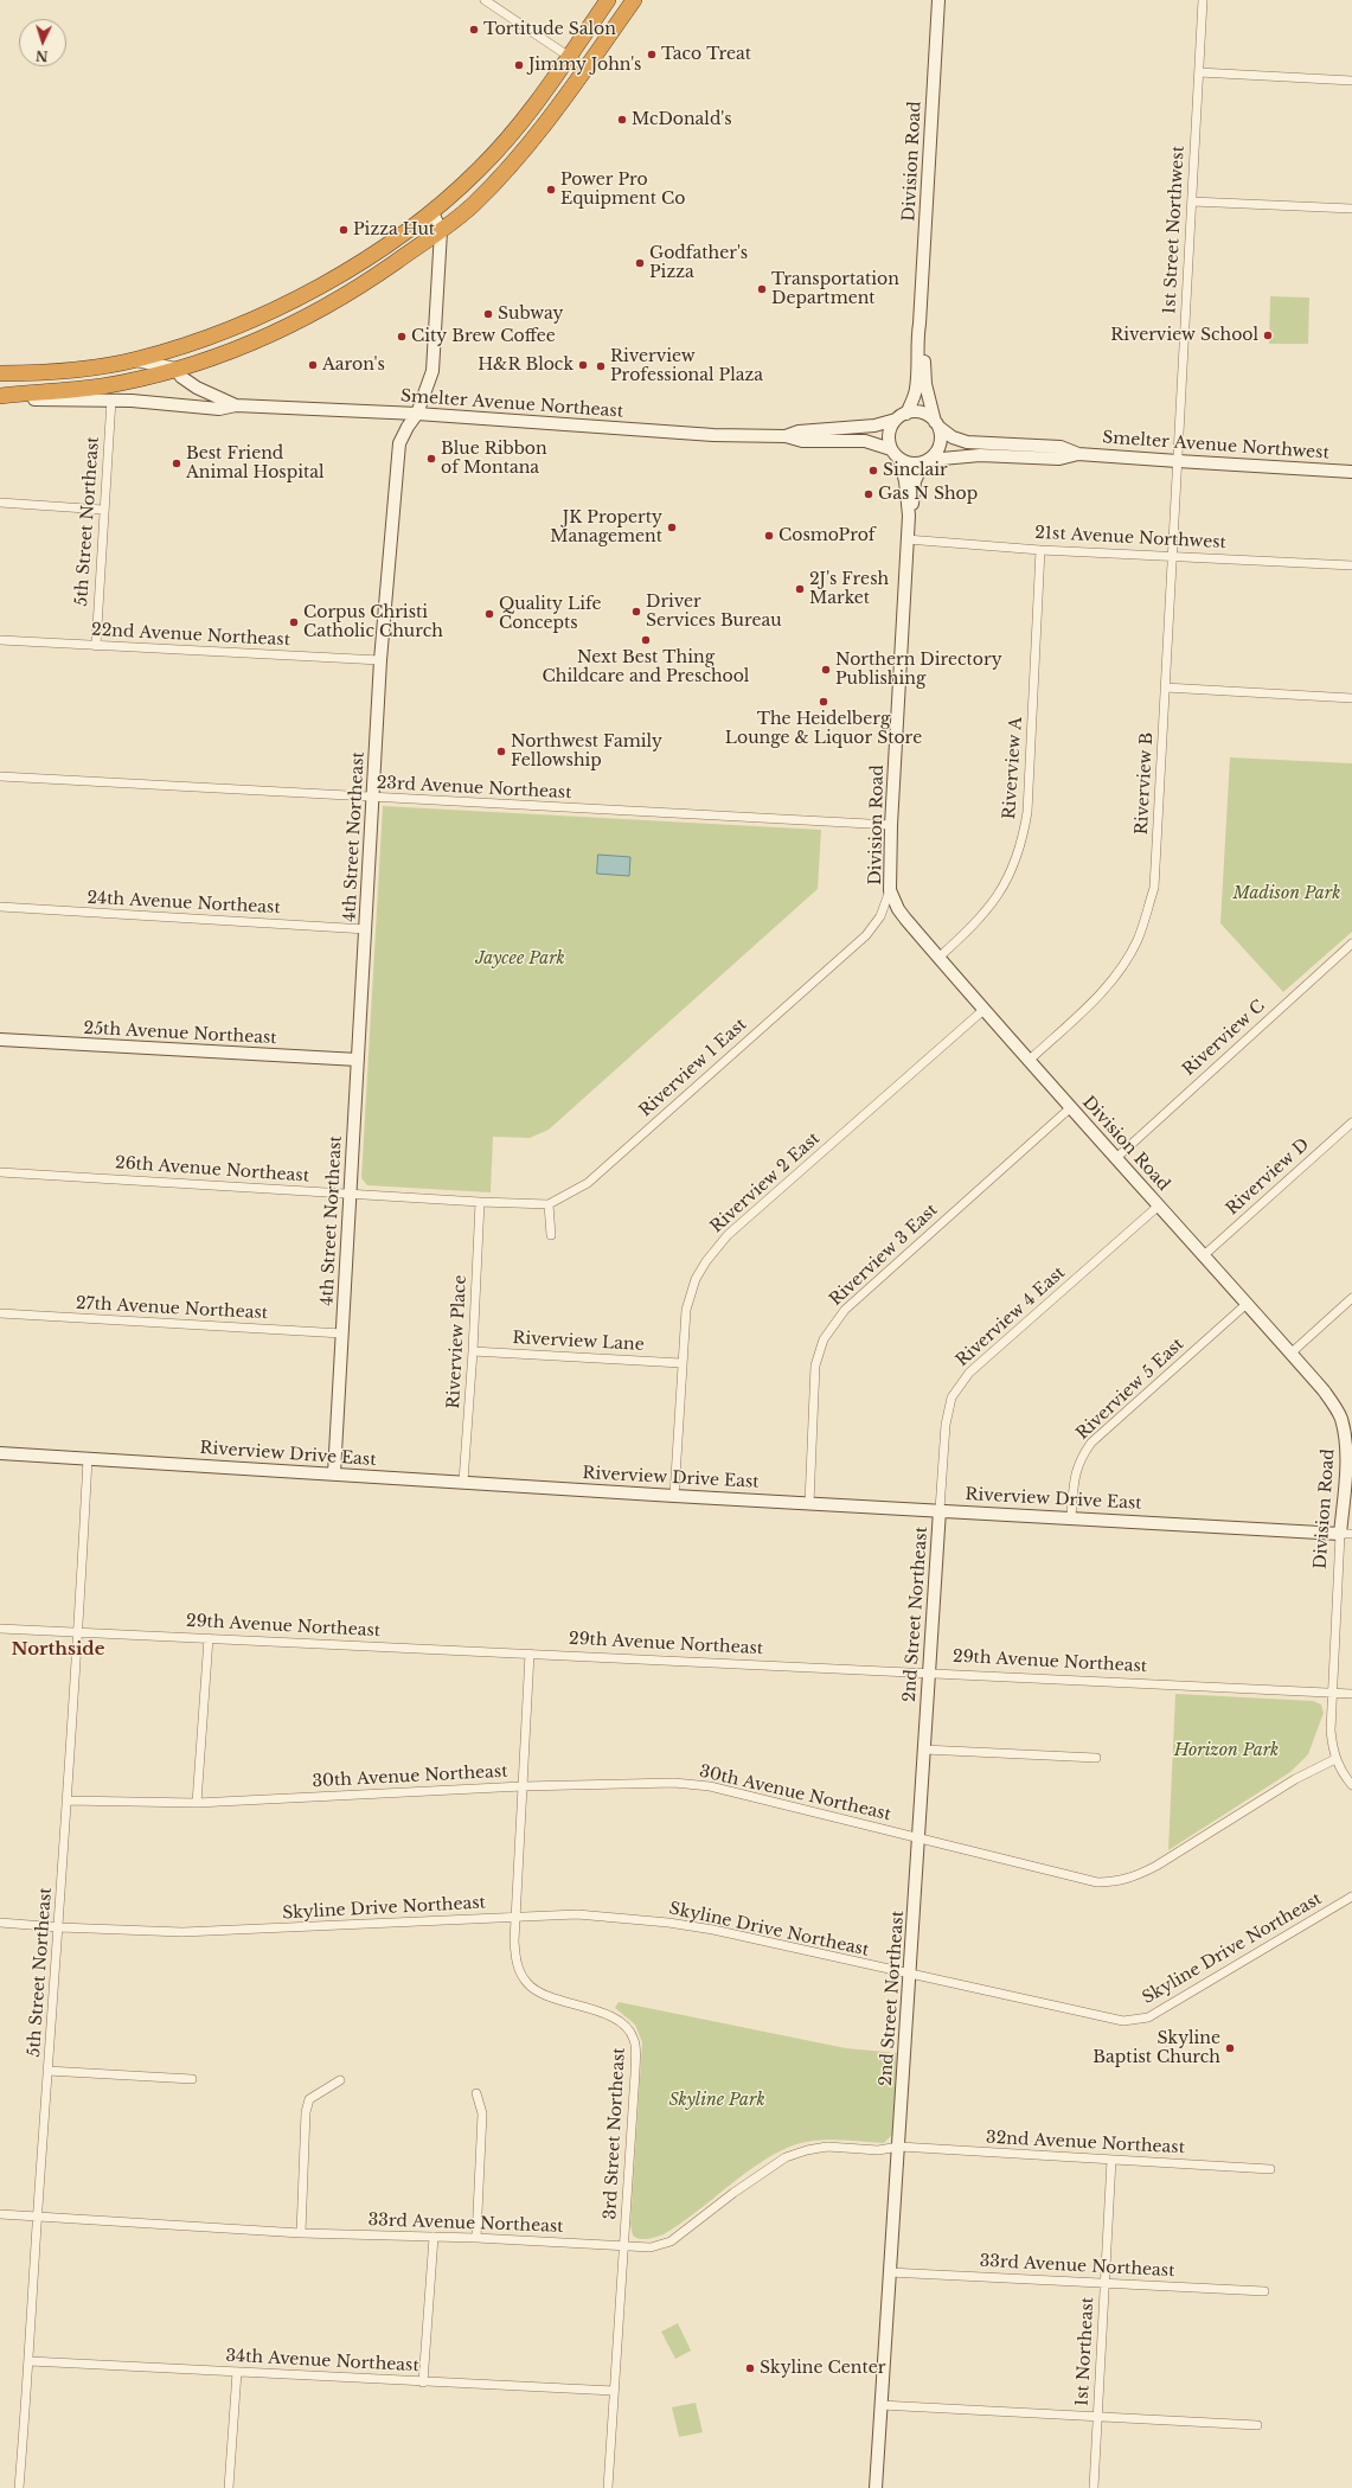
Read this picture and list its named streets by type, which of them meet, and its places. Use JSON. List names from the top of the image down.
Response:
{
  "streets": {
    "street": [
      "Division Road",
      "1st Street Northwest",
      "Smelter Avenue Northeast",
      "Smelter Avenue Northwest",
      "5th Street Northeast",
      "21st Avenue Northwest",
      "22nd Avenue Northeast",
      "Riverview A",
      "Riverview B",
      "23rd Avenue Northeast",
      "4th Street Northeast",
      "24th Avenue Northeast",
      "25th Avenue Northeast",
      "Riverview C",
      "Riverview 1 East",
      "26th Avenue Northeast",
      "Riverview D",
      "Riverview 2 East",
      "Riverview 3 East",
      "27th Avenue Northeast",
      "Riverview 4 East",
      "Riverview Place",
      "Riverview Lane",
      "Riverview 5 East",
      "Riverview Drive East",
      "2nd Street Northeast",
      "29th Avenue Northeast",
      "30th Avenue Northeast",
      "Skyline Drive Northeast",
      "3rd Street Northeast",
      "32nd Avenue Northeast",
      "33rd Avenue Northeast",
      "1st Northeast",
      "34th Avenue Northeast"
    ]
  },
  "crossings": [
    ["Division Road", "Smelter Avenue Northeast"],
    ["Division Road", "Smelter Avenue Northwest"],
    ["Division Road", "21st Avenue Northwest"],
    ["Division Road", "Riverview A"],
    ["Division Road", "Riverview B"],
    ["Division Road", "23rd Avenue Northeast"],
    ["Division Road", "Riverview C"],
    ["Division Road", "Riverview 1 East"],
    ["Division Road", "Riverview D"],
    ["Division Road", "Riverview 2 East"],
    ["Division Road", "Riverview 3 East"],
    ["Division Road", "Riverview 4 East"],
    ["Division Road", "Riverview 5 East"],
    ["Division Road", "Riverview Drive East"],
    ["Division Road", "29th Avenue Northeast"],
    ["Division Road", "30th Avenue Northeast"],
    ["1st Street Northwest", "Smelter Avenue Northwest"],
    ["1st Street Northwest", "Riverview B"],
    ["Smelter Avenue Northeast", "Smelter Avenue Northwest"],
    ["Smelter Avenue Northeast", "5th Street Northeast"],
    ["Smelter Avenue Northeast", "4th Street Northeast"],
    ["Smelter Avenue Northwest", "Riverview B"],
    ["5th Street Northeast", "22nd Avenue Northeast"],
    ["5th Street Northeast", "Riverview Drive East"],
    ["5th Street Northeast", "29th Avenue Northeast"],
    ["5th Street Northeast", "30th Avenue Northeast"],
    ["5th Street Northeast", "Skyline Drive Northeast"],
    ["5th Street Northeast", "33rd Avenue Northeast"],
    ["5th Street Northeast", "34th Avenue Northeast"],
    ["21st Avenue Northwest", "Riverview A"],
    ["21st Avenue Northwest", "Riverview B"],
    ["22nd Avenue Northeast", "4th Street Northeast"],
    ["23rd Avenue Northeast", "4th Street Northeast"],
    ["4th Street Northeast", "24th Avenue Northeast"],
    ["4th Street Northeast", "25th Avenue Northeast"],
    ["4th Street Northeast", "26th Avenue Northeast"],
    ["4th Street Northeast", "27th Avenue Northeast"],
    ["4th Street Northeast", "Riverview Drive East"],
    ["26th Avenue Northeast", "Riverview Place"],
    ["Riverview 2 East", "Riverview Lane"],
    ["Riverview 2 East", "Riverview Drive East"],
    ["Riverview 3 East", "Riverview Drive East"],
    ["Riverview 4 East", "Riverview Drive East"],
    ["Riverview 4 East", "2nd Street Northeast"],
    ["Riverview Place", "Riverview Lane"],
    ["Riverview Place", "Riverview Drive East"],
    ["Riverview 5 East", "Riverview Drive East"],
    ["Riverview Drive East", "2nd Street Northeast"],
    ["2nd Street Northeast", "29th Avenue Northeast"],
    ["2nd Street Northeast", "30th Avenue Northeast"],
    ["2nd Street Northeast", "Skyline Drive Northeast"],
    ["2nd Street Northeast", "32nd Avenue Northeast"],
    ["2nd Street Northeast", "33rd Avenue Northeast"],
    ["29th Avenue Northeast", "3rd Street Northeast"],
    ["30th Avenue Northeast", "3rd Street Northeast"],
    ["Skyline Drive Northeast", "3rd Street Northeast"],
    ["3rd Street Northeast", "33rd Avenue Northeast"],
    ["3rd Street Northeast", "34th Avenue Northeast"],
    ["32nd Avenue Northeast", "33rd Avenue Northeast"],
    ["32nd Avenue Northeast", "1st Northeast"],
    ["33rd Avenue Northeast", "1st Northeast"]
  ],
  "districts": ["Northside"],
  "parks": [
    "Madison Park",
    "Jaycee Park",
    "Horizon Park",
    "Skyline Park"
  ],
  "places": [
    "Tortitude Salon",
    "Taco Treat",
    "Jimmy John's",
    "McDonald's",
    "Power Pro Equipment Co",
    "Pizza Hut",
    "Godfather's Pizza",
    "Transportation Department",
    "Subway",
    "Riverview School",
    "City Brew Coffee",
    "Aaron's",
    "H&R Block",
    "Riverview Professional Plaza",
    "Blue Ribbon of Montana",
    "Best Friend Animal Hospital",
    "Sinclair",
    "Gas N Shop",
    "JK Property Management",
    "CosmoProf",
    "2J's Fresh Market",
    "Driver Services Bureau",
    "Quality Life Concepts",
    "Corpus Christi Catholic Church",
    "Next Best Thing Childcare and Preschool",
    "Northern Directory Publishing",
    "The Heidelberg Lounge & Liquor Store",
    "Northwest Family Fellowship",
    "Skyline Baptist Church",
    "Skyline Center"
  ],
  "north": "bottom"
}
